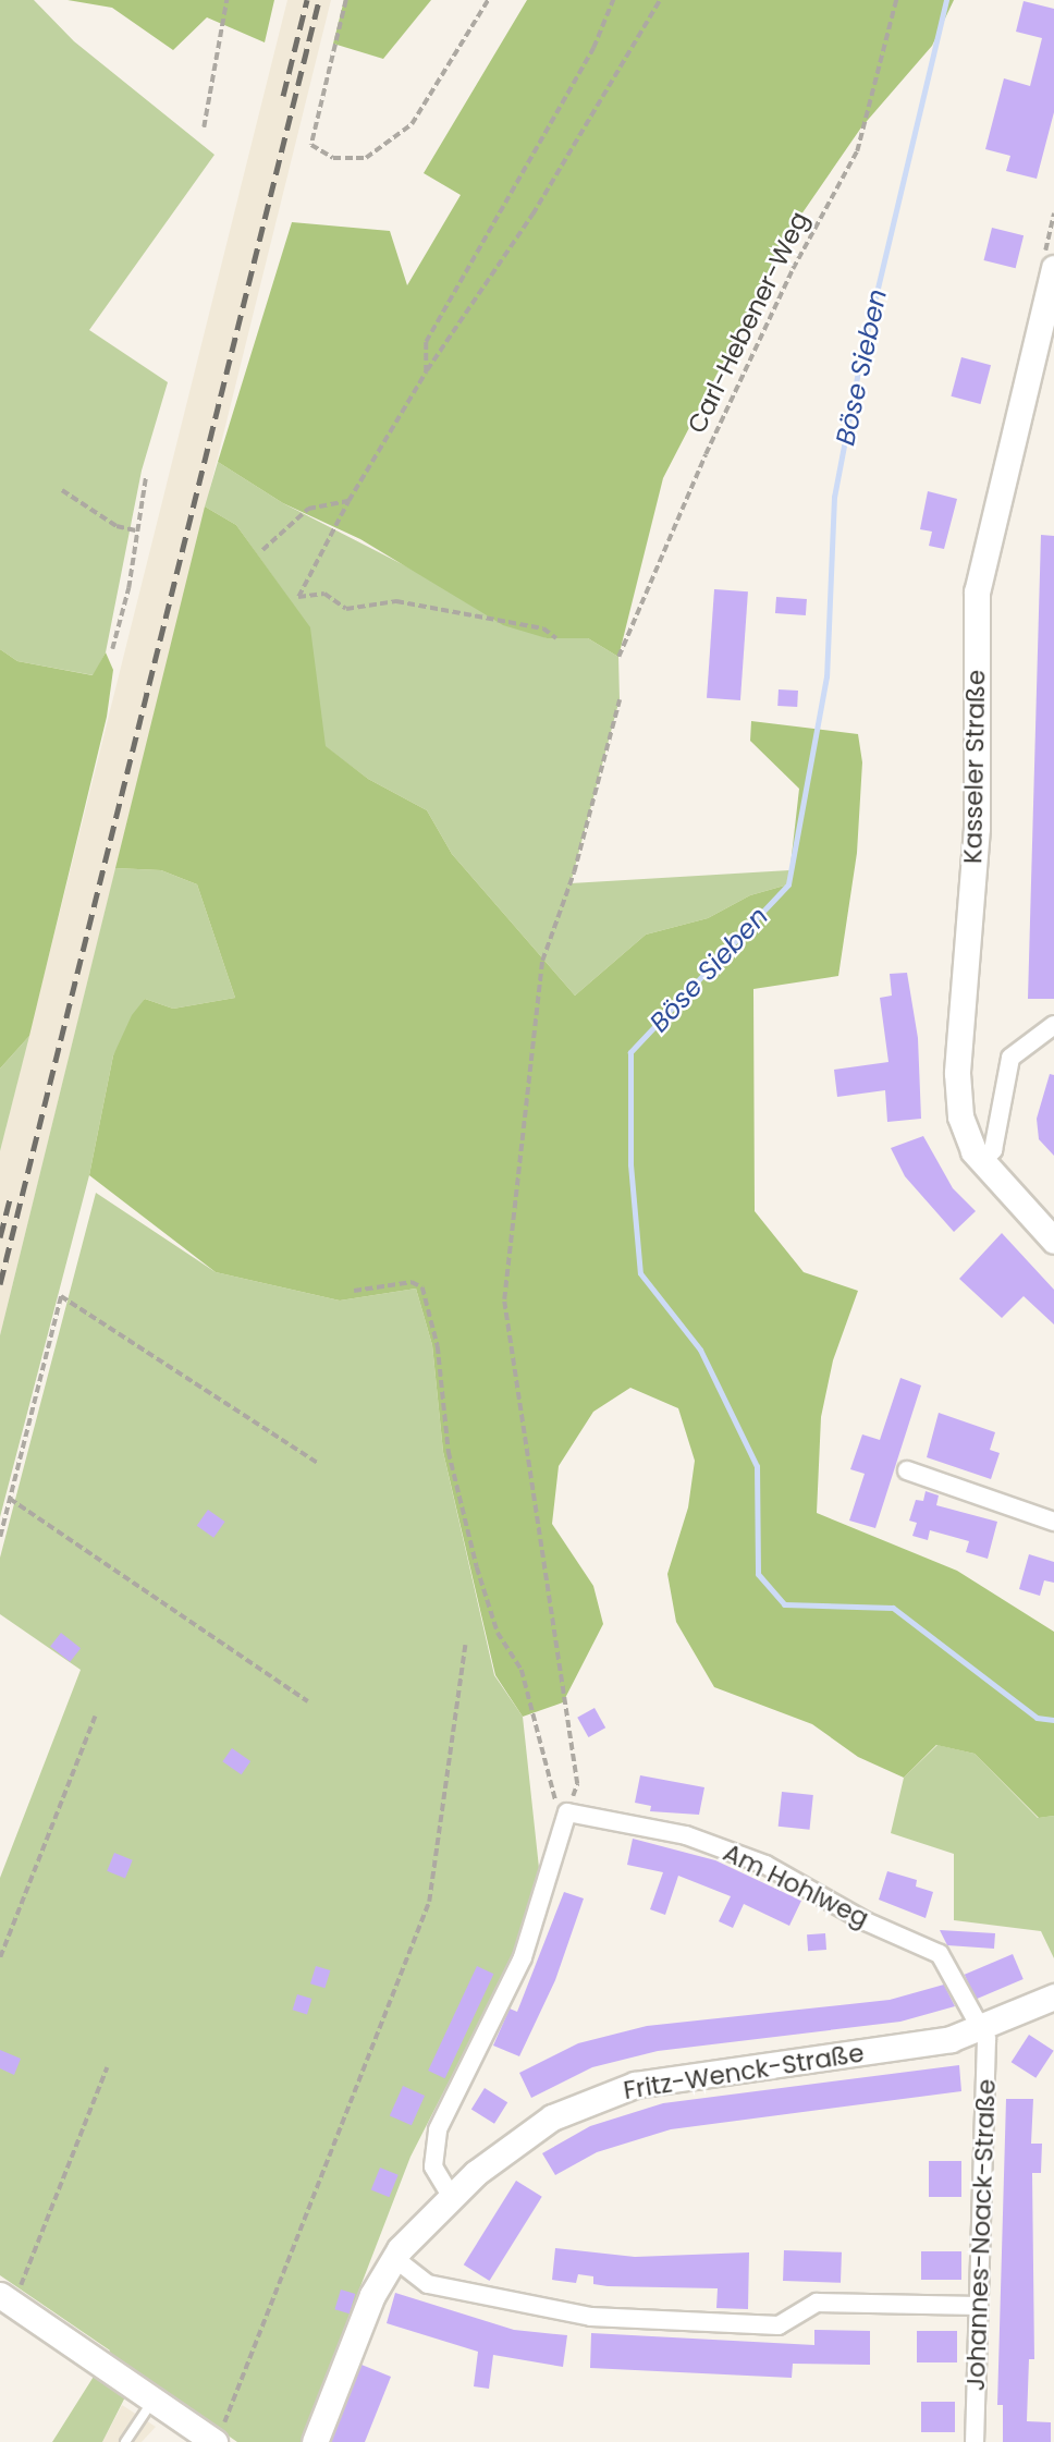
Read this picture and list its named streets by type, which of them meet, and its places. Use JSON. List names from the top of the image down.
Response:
{
  "streets": {
    "main road": ["Kasseler Straße", "Fritz-Wenck-Straße"],
    "street": ["Am Hohlweg", "Johannes-Noack-Straße"],
    "path": ["Carl-Hebener-Weg"]
  },
  "crossings": [
    ["Am Hohlweg", "Fritz-Wenck-Straße"],
    ["Am Hohlweg", "Johannes-Noack-Straße"],
    ["Fritz-Wenck-Straße", "Johannes-Noack-Straße"]
  ],
  "water": ["Böse Sieben"]
}
